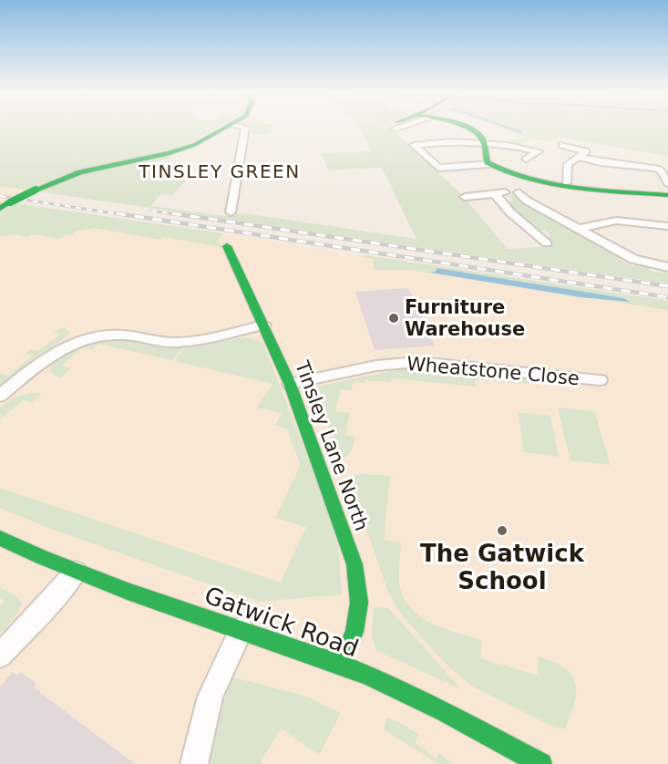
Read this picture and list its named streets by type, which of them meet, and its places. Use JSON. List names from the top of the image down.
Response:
{
  "streets": {
    "street": ["Wheatstone Close", "Tinsley Lane North", "Gatwick Road"]
  },
  "crossings": [
    ["Wheatstone Close", "Tinsley Lane North"],
    ["Tinsley Lane North", "Gatwick Road"]
  ],
  "districts": ["TINSLEY GREEN"],
  "places": ["Furniture Warehouse", "The Gatwick School"]
}
